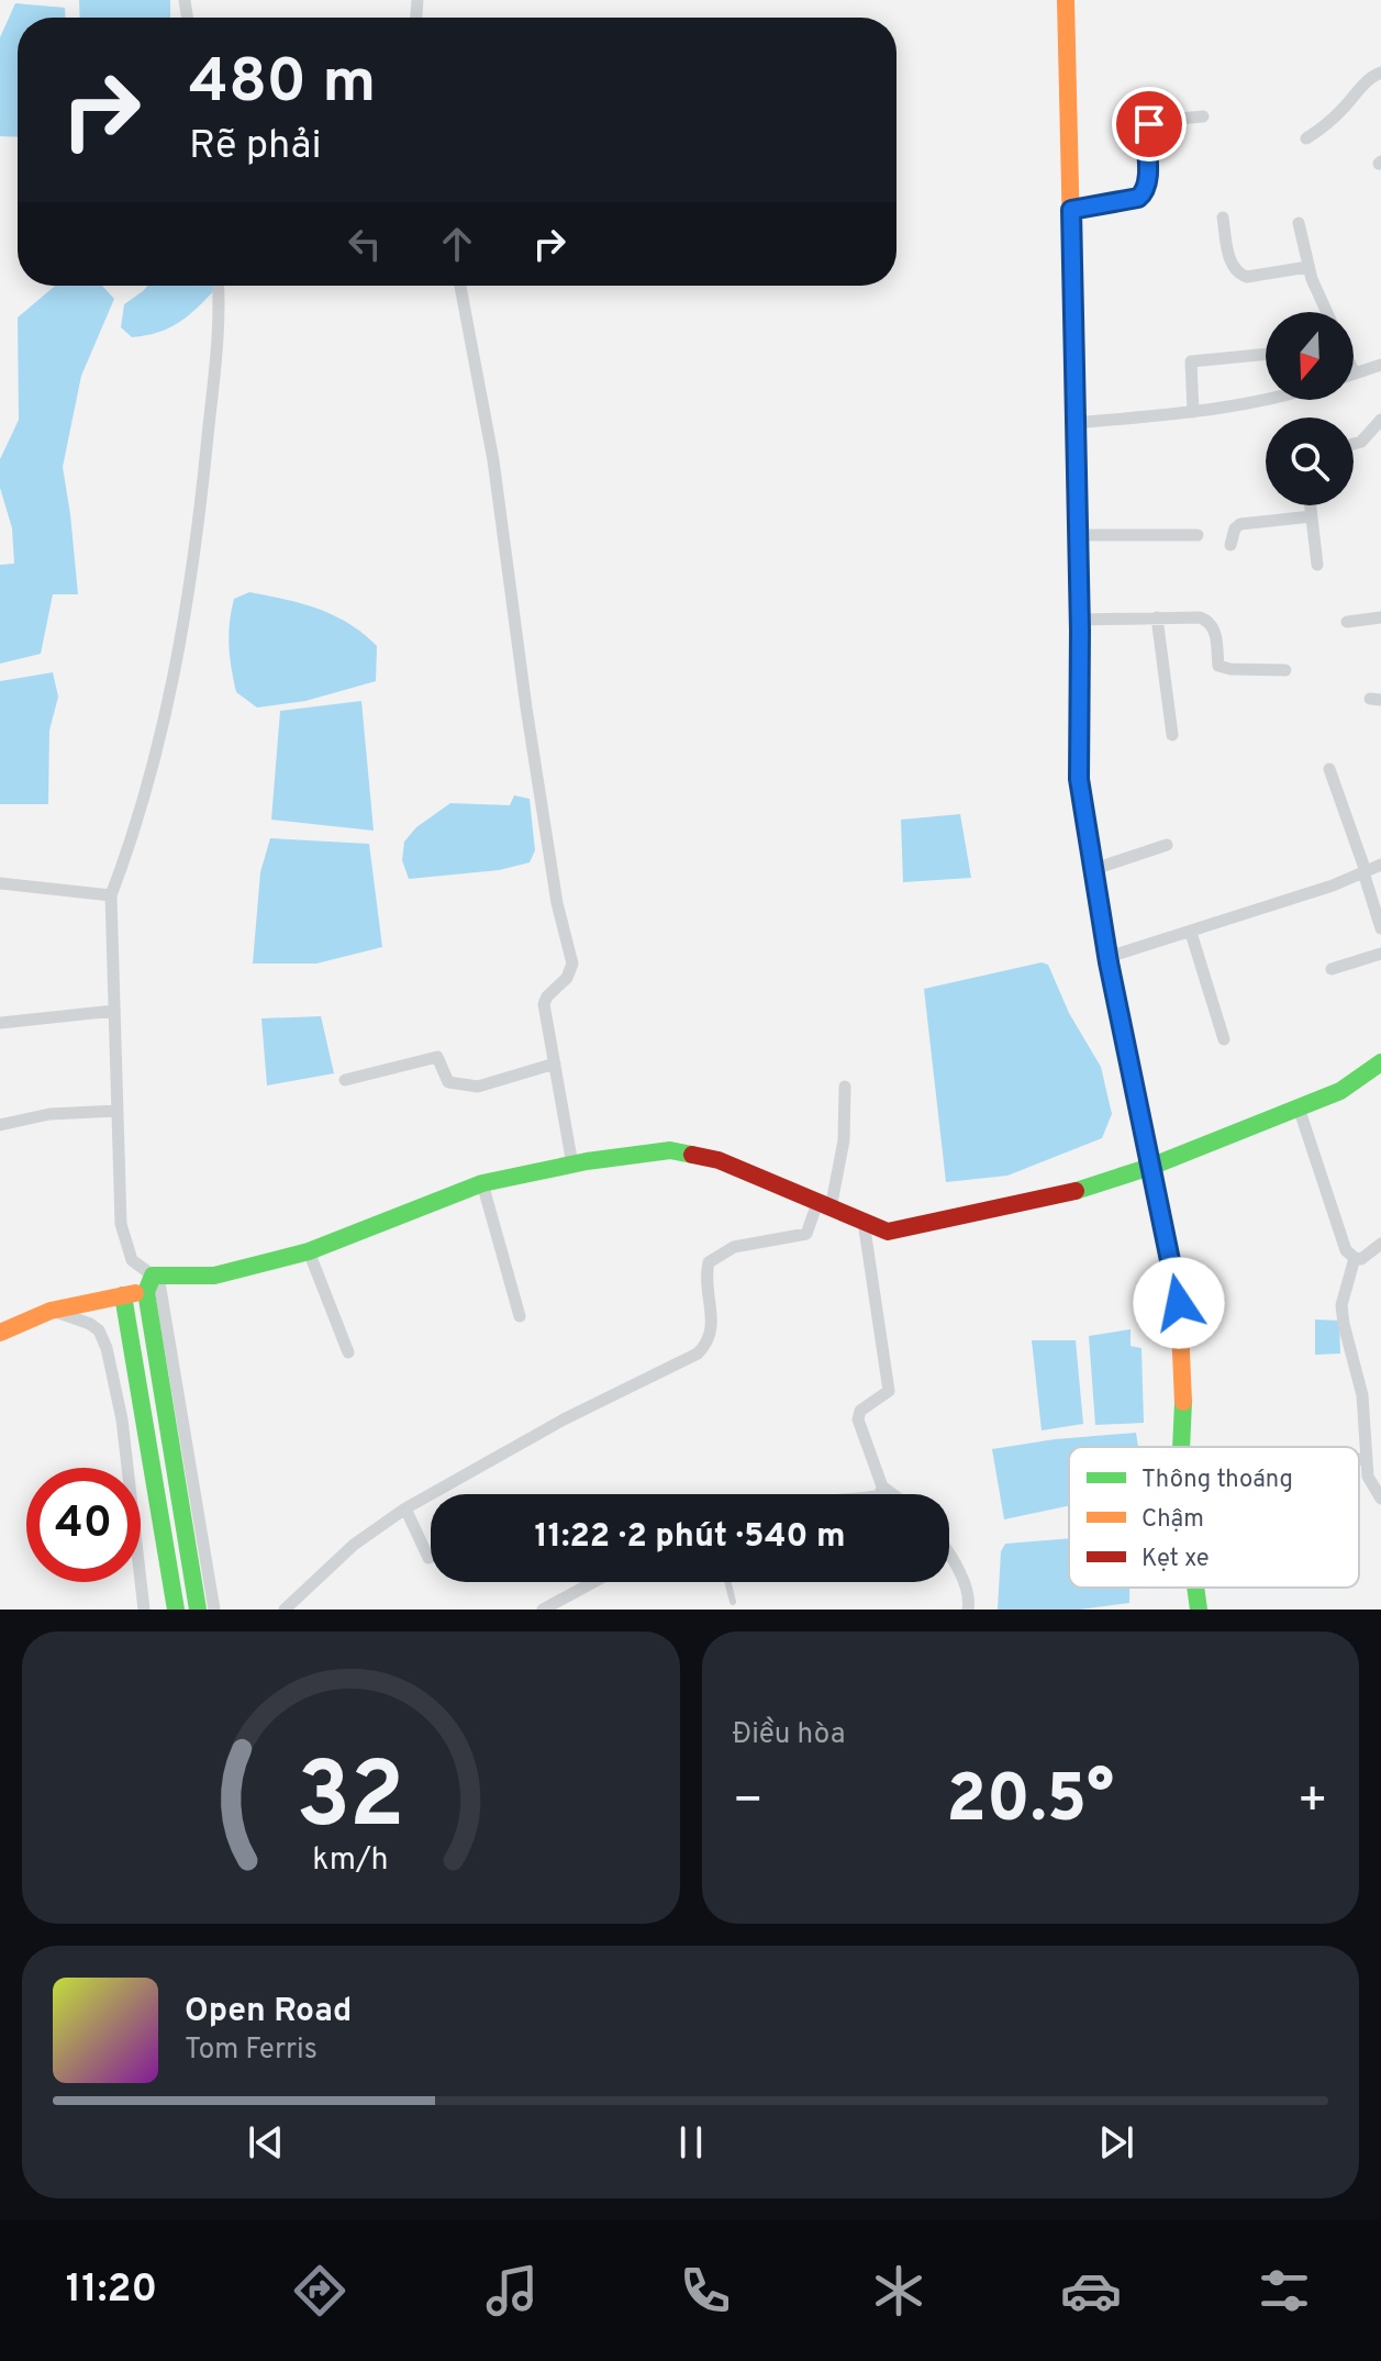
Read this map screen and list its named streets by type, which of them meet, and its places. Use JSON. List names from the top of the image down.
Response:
{
  "legend": ["Thông thoáng", "Chậm", "Kẹt xe"],
  "north": "bottom",
  "page": {
    "turn": ["480 m", "Rẽ phải"],
    "limit": "40",
    "trip": "11:22 · 2 phút · 540 m",
    "tile": "Điều hòa",
    "heat": ["−", "20.5°", "+"],
    "song": ["Open Road", "Tom Ferris"],
    "tabs": "11:20",
    "gauge": ["32", "km/h"]
  }
}
